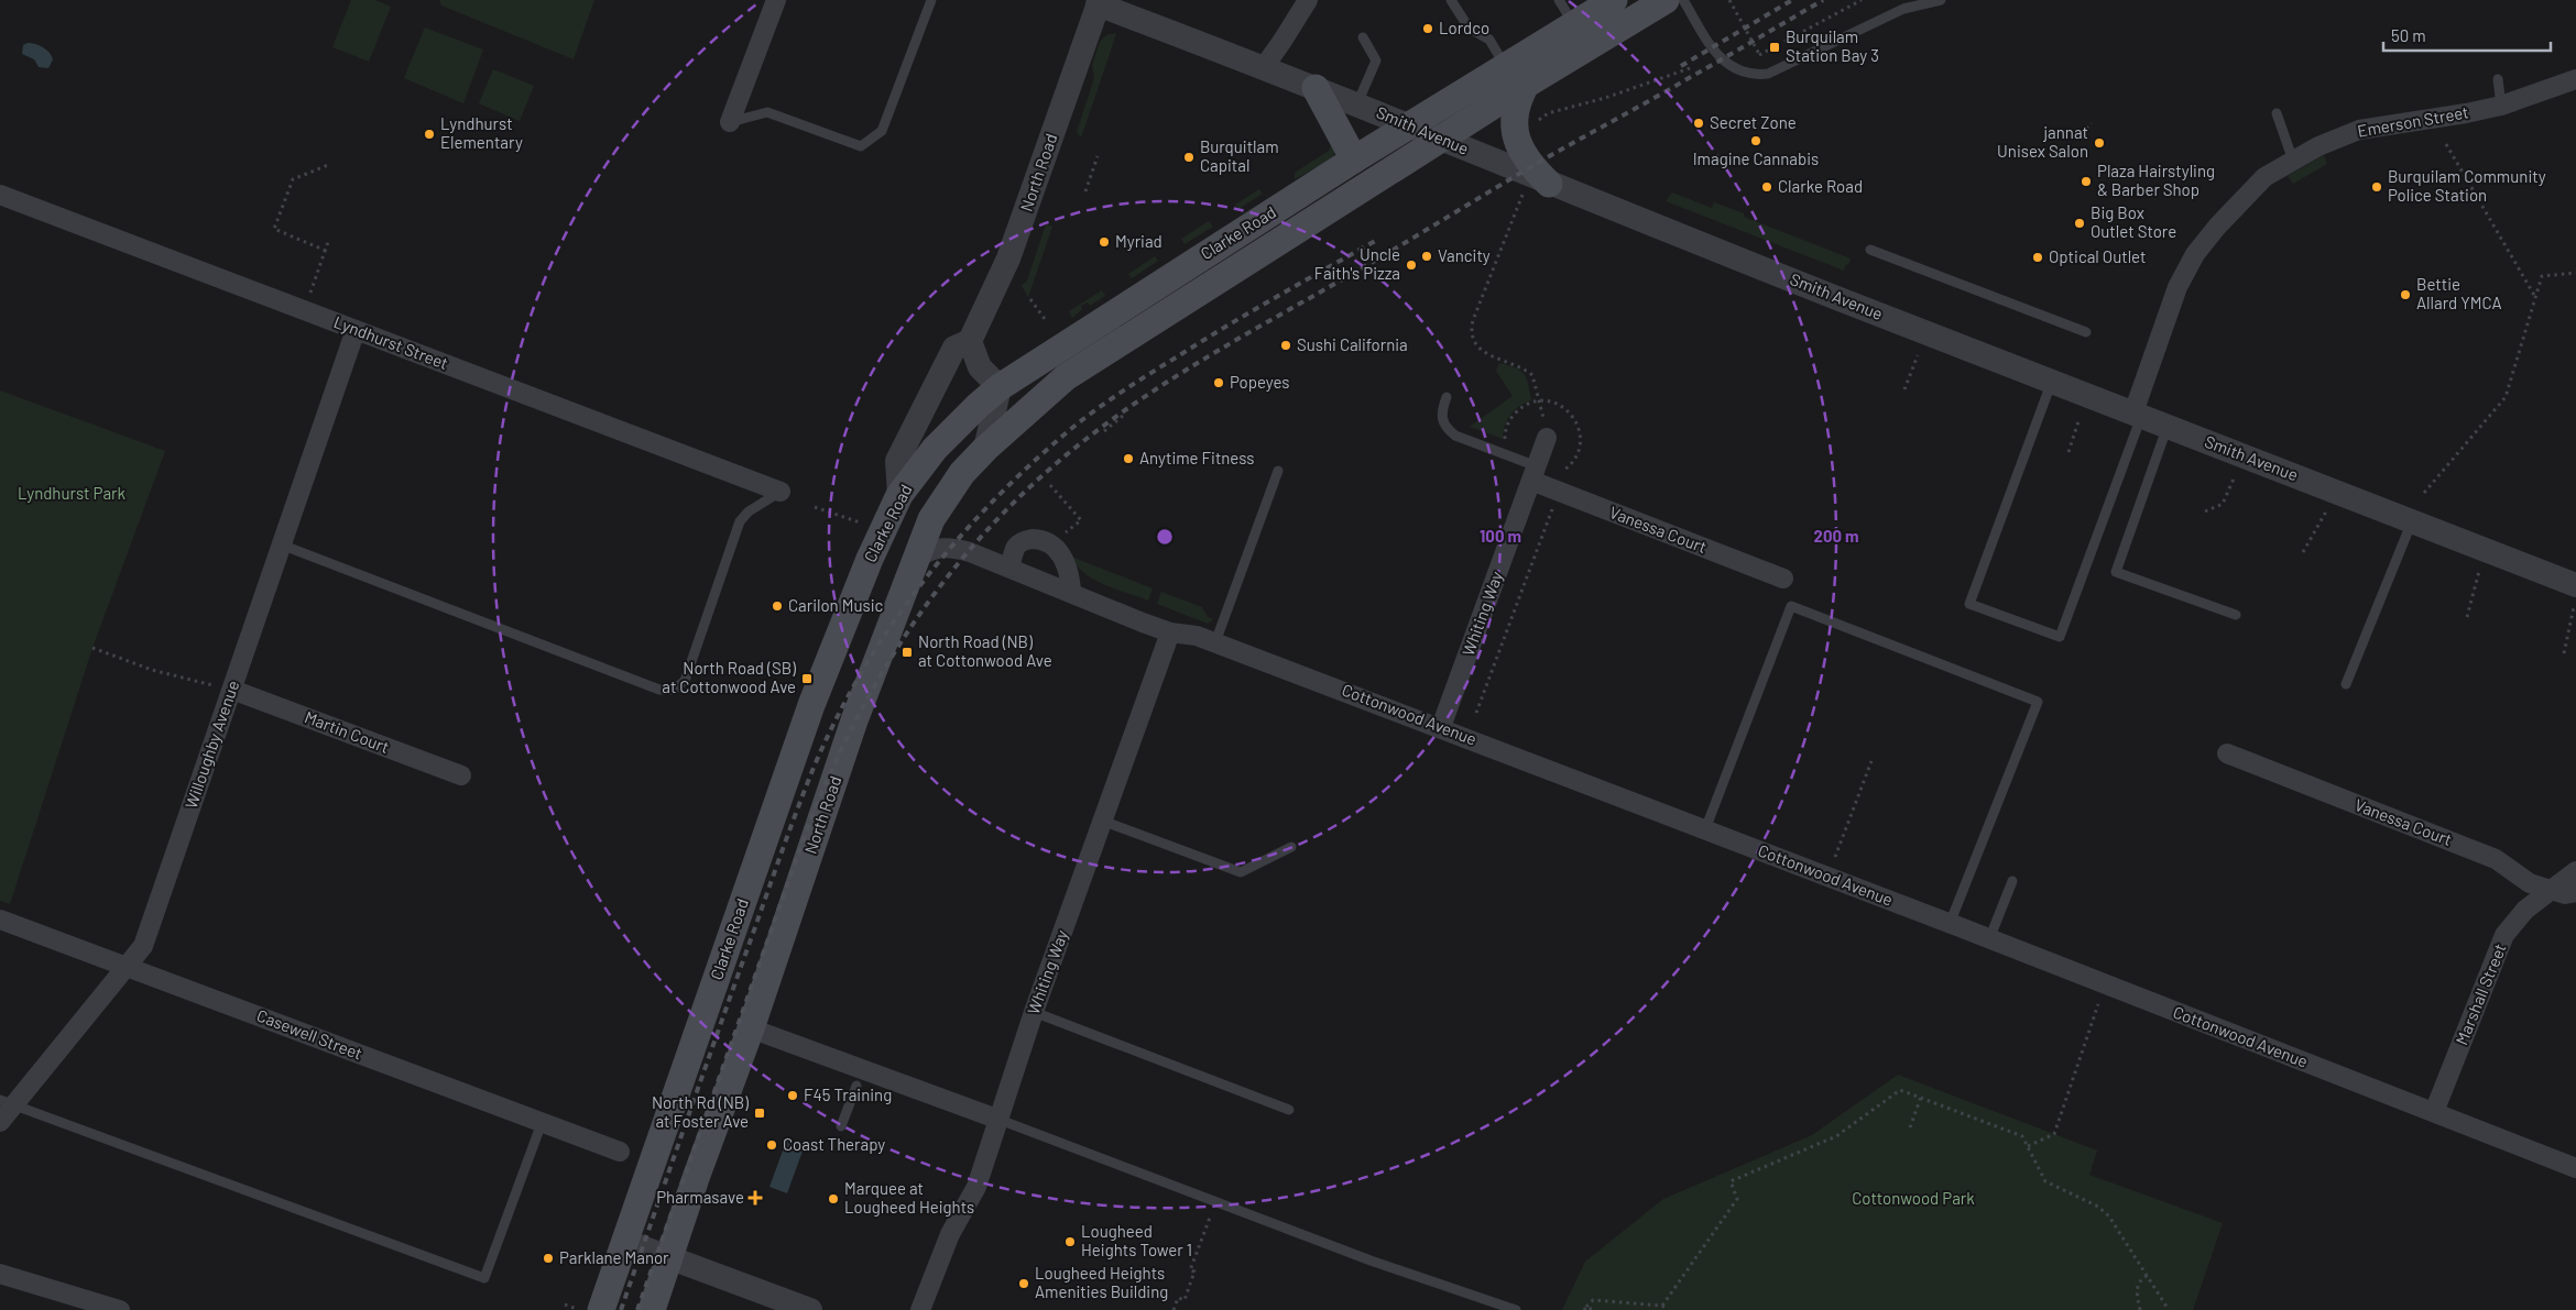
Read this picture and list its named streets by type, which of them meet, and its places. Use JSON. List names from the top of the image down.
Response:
{
  "streets": {
    "main road": ["North Road", "Clarke Road"],
    "street": [
      "Emerson Street",
      "Smith Avenue",
      "Lyndhurst Street",
      "Vanessa Court",
      "Whiting Way",
      "Cottonwood Avenue",
      "Martin Court",
      "Willoughby Avenue",
      "Marshall Street",
      "Casewell Street"
    ]
  },
  "crossings": [
    ["Emerson Street", "Smith Avenue"],
    ["Smith Avenue", "North Road"],
    ["Smith Avenue", "Clarke Road"],
    ["North Road", "Clarke Road"],
    ["North Road", "Cottonwood Avenue"],
    ["Lyndhurst Street", "Willoughby Avenue"],
    ["Vanessa Court", "Whiting Way"],
    ["Vanessa Court", "Marshall Street"],
    ["Whiting Way", "Cottonwood Avenue"],
    ["Cottonwood Avenue", "Marshall Street"],
    ["Martin Court", "Willoughby Avenue"],
    ["Willoughby Avenue", "Casewell Street"]
  ],
  "parks": ["Lyndhurst Park", "Cottonwood Park"],
  "places": {
    "other": [
      "Lordco",
      "Secret Zone",
      "Lyndhurst Elementary",
      "Imagine Cannabis",
      "jannat Unisex Salon",
      "Burquitlam Capital",
      "Plaza Hairstyling & Barber Shop",
      "Clarke Road",
      "Burquilam Community Police Station",
      "Big Box Outlet Store",
      "Myriad",
      "Vancity",
      "Optical Outlet",
      "Uncle Faith's Pizza",
      "Bettie Allard YMCA",
      "Sushi California",
      "Popeyes",
      "Anytime Fitness",
      "Carilon Music",
      "F45 Training",
      "Coast Therapy",
      "Marquee at Lougheed Heights",
      "Lougheed Heights Tower 1",
      "Parklane Manor",
      "Lougheed Heights Amenities Building"
    ],
    "transit": [
      "Burquilam Station Bay 3",
      "North Road (NB) at Cottonwood Ave",
      "North Road (SB) at Cottonwood Ave",
      "North Rd (NB) at Foster Ave"
    ],
    "health": ["Pharmasave"]
  },
  "scale_bar": "50 m",
  "rings": ["100 m", "200 m"]
}
